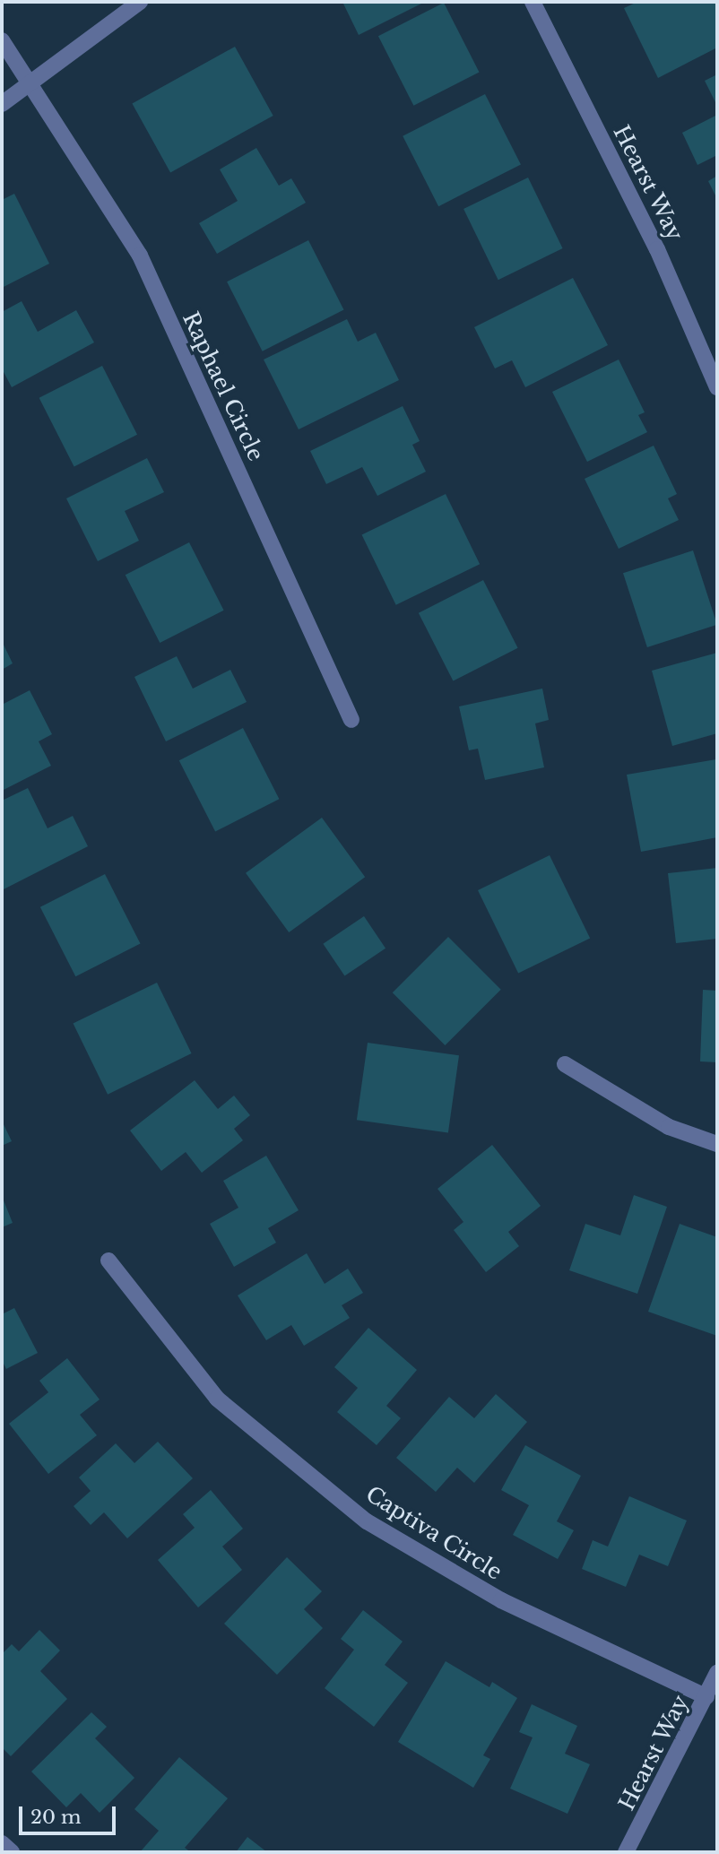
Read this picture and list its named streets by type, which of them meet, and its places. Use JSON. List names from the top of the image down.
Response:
{
  "streets": {
    "street": ["Hearst Way", "Raphael Circle", "Captiva Circle"]
  },
  "crossings": [
    ["Hearst Way", "Captiva Circle"]
  ],
  "scale_bar": "20 m"
}
